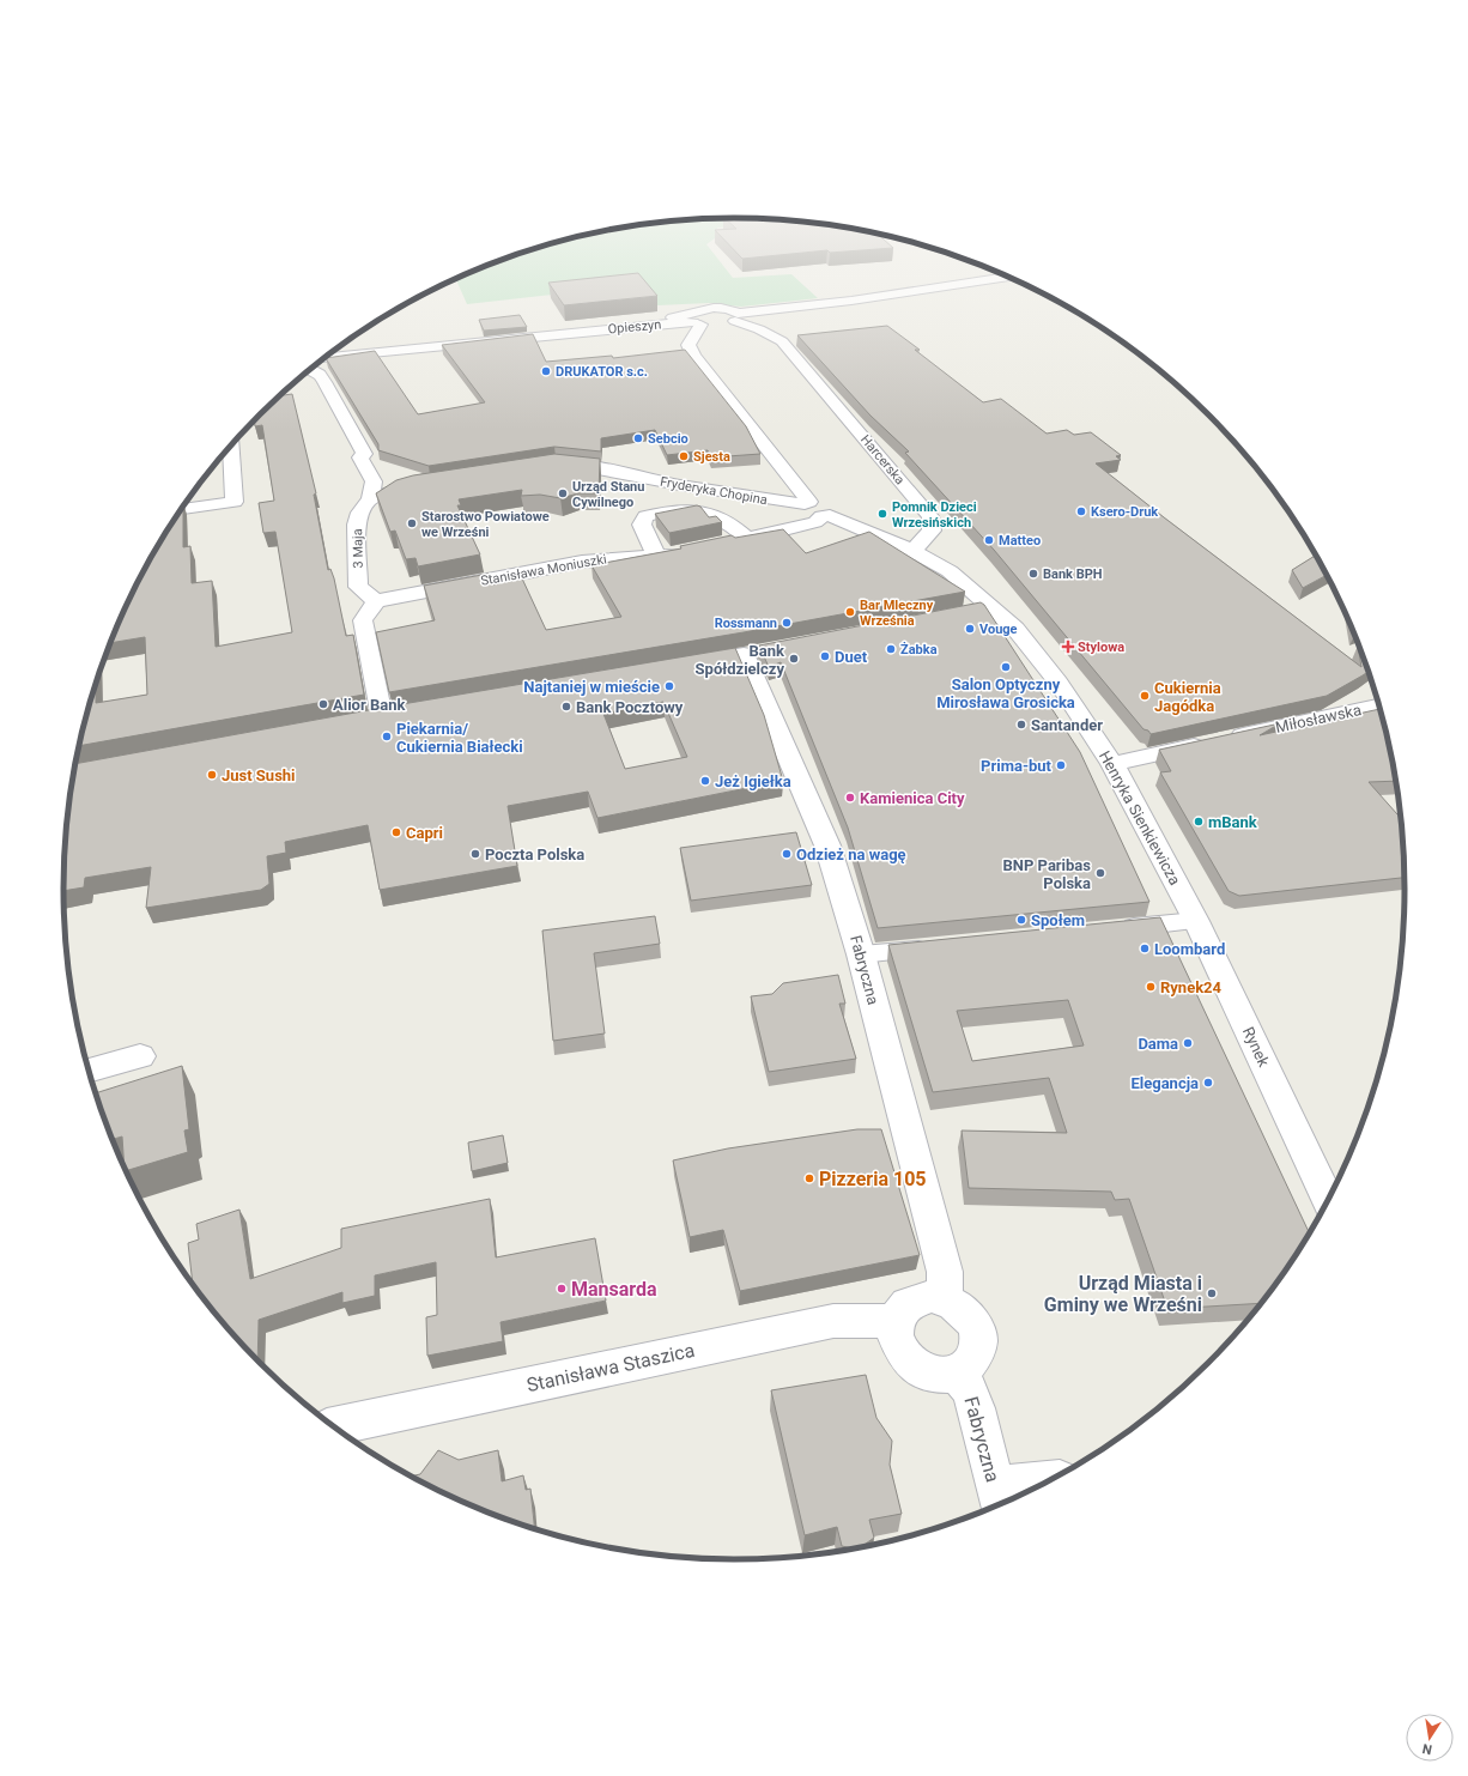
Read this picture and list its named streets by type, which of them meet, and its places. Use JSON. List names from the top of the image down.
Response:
{
  "streets": {
    "street": [
      "Opieszyn",
      "Harcerska",
      "Fryderyka Chopina",
      "3 Maja",
      "Stanisława Moniuszki",
      "Miłosławska",
      "Henryka Sienkiewicza",
      "Fabryczna",
      "Rynek",
      "Stanisława Staszica"
    ]
  },
  "crossings": [
    ["Opieszyn", "Harcerska"],
    ["Harcerska", "Henryka Sienkiewicza"],
    ["3 Maja", "Stanisława Moniuszki"],
    ["Miłosławska", "Henryka Sienkiewicza"],
    ["Henryka Sienkiewicza", "Rynek"],
    ["Fabryczna", "Stanisława Staszica"]
  ],
  "places": {
    "other": [
      "DRUKATOR s.c.",
      "Sebcio",
      "Sjesta",
      "Urząd Stanu Cywilnego",
      "Ksero-Druk",
      "Pomnik Dzieci Wrzesińskich",
      "Starostwo Powiatowe we Wrześni",
      "Matteo",
      "Bank BPH",
      "Bar Mleczny Września",
      "Rossmann",
      "Vouge",
      "Żabka",
      "Duet",
      "Bank Spółdzielczy",
      "Salon Optyczny Mirosława Grosicka",
      "Najtaniej w mieście",
      "Cukiernia Jagódka",
      "Alior Bank",
      "Bank Pocztowy",
      "Santander",
      "Piekarnia/ Cukiernia Białecki",
      "Prima-but",
      "Just Sushi",
      "Jeż Igiełka",
      "Kamienica City",
      "mBank",
      "Capri",
      "Poczta Polska",
      "Odzież na wagę",
      "BNP Paribas Polska",
      "Społem",
      "Loombard",
      "Rynek24",
      "Dama",
      "Elegancja",
      "Pizzeria 105",
      "Mansarda",
      "Urząd Miasta i Gminy we Wrześni"
    ],
    "health": ["Stylowa"]
  },
  "north": "bottom"
}
